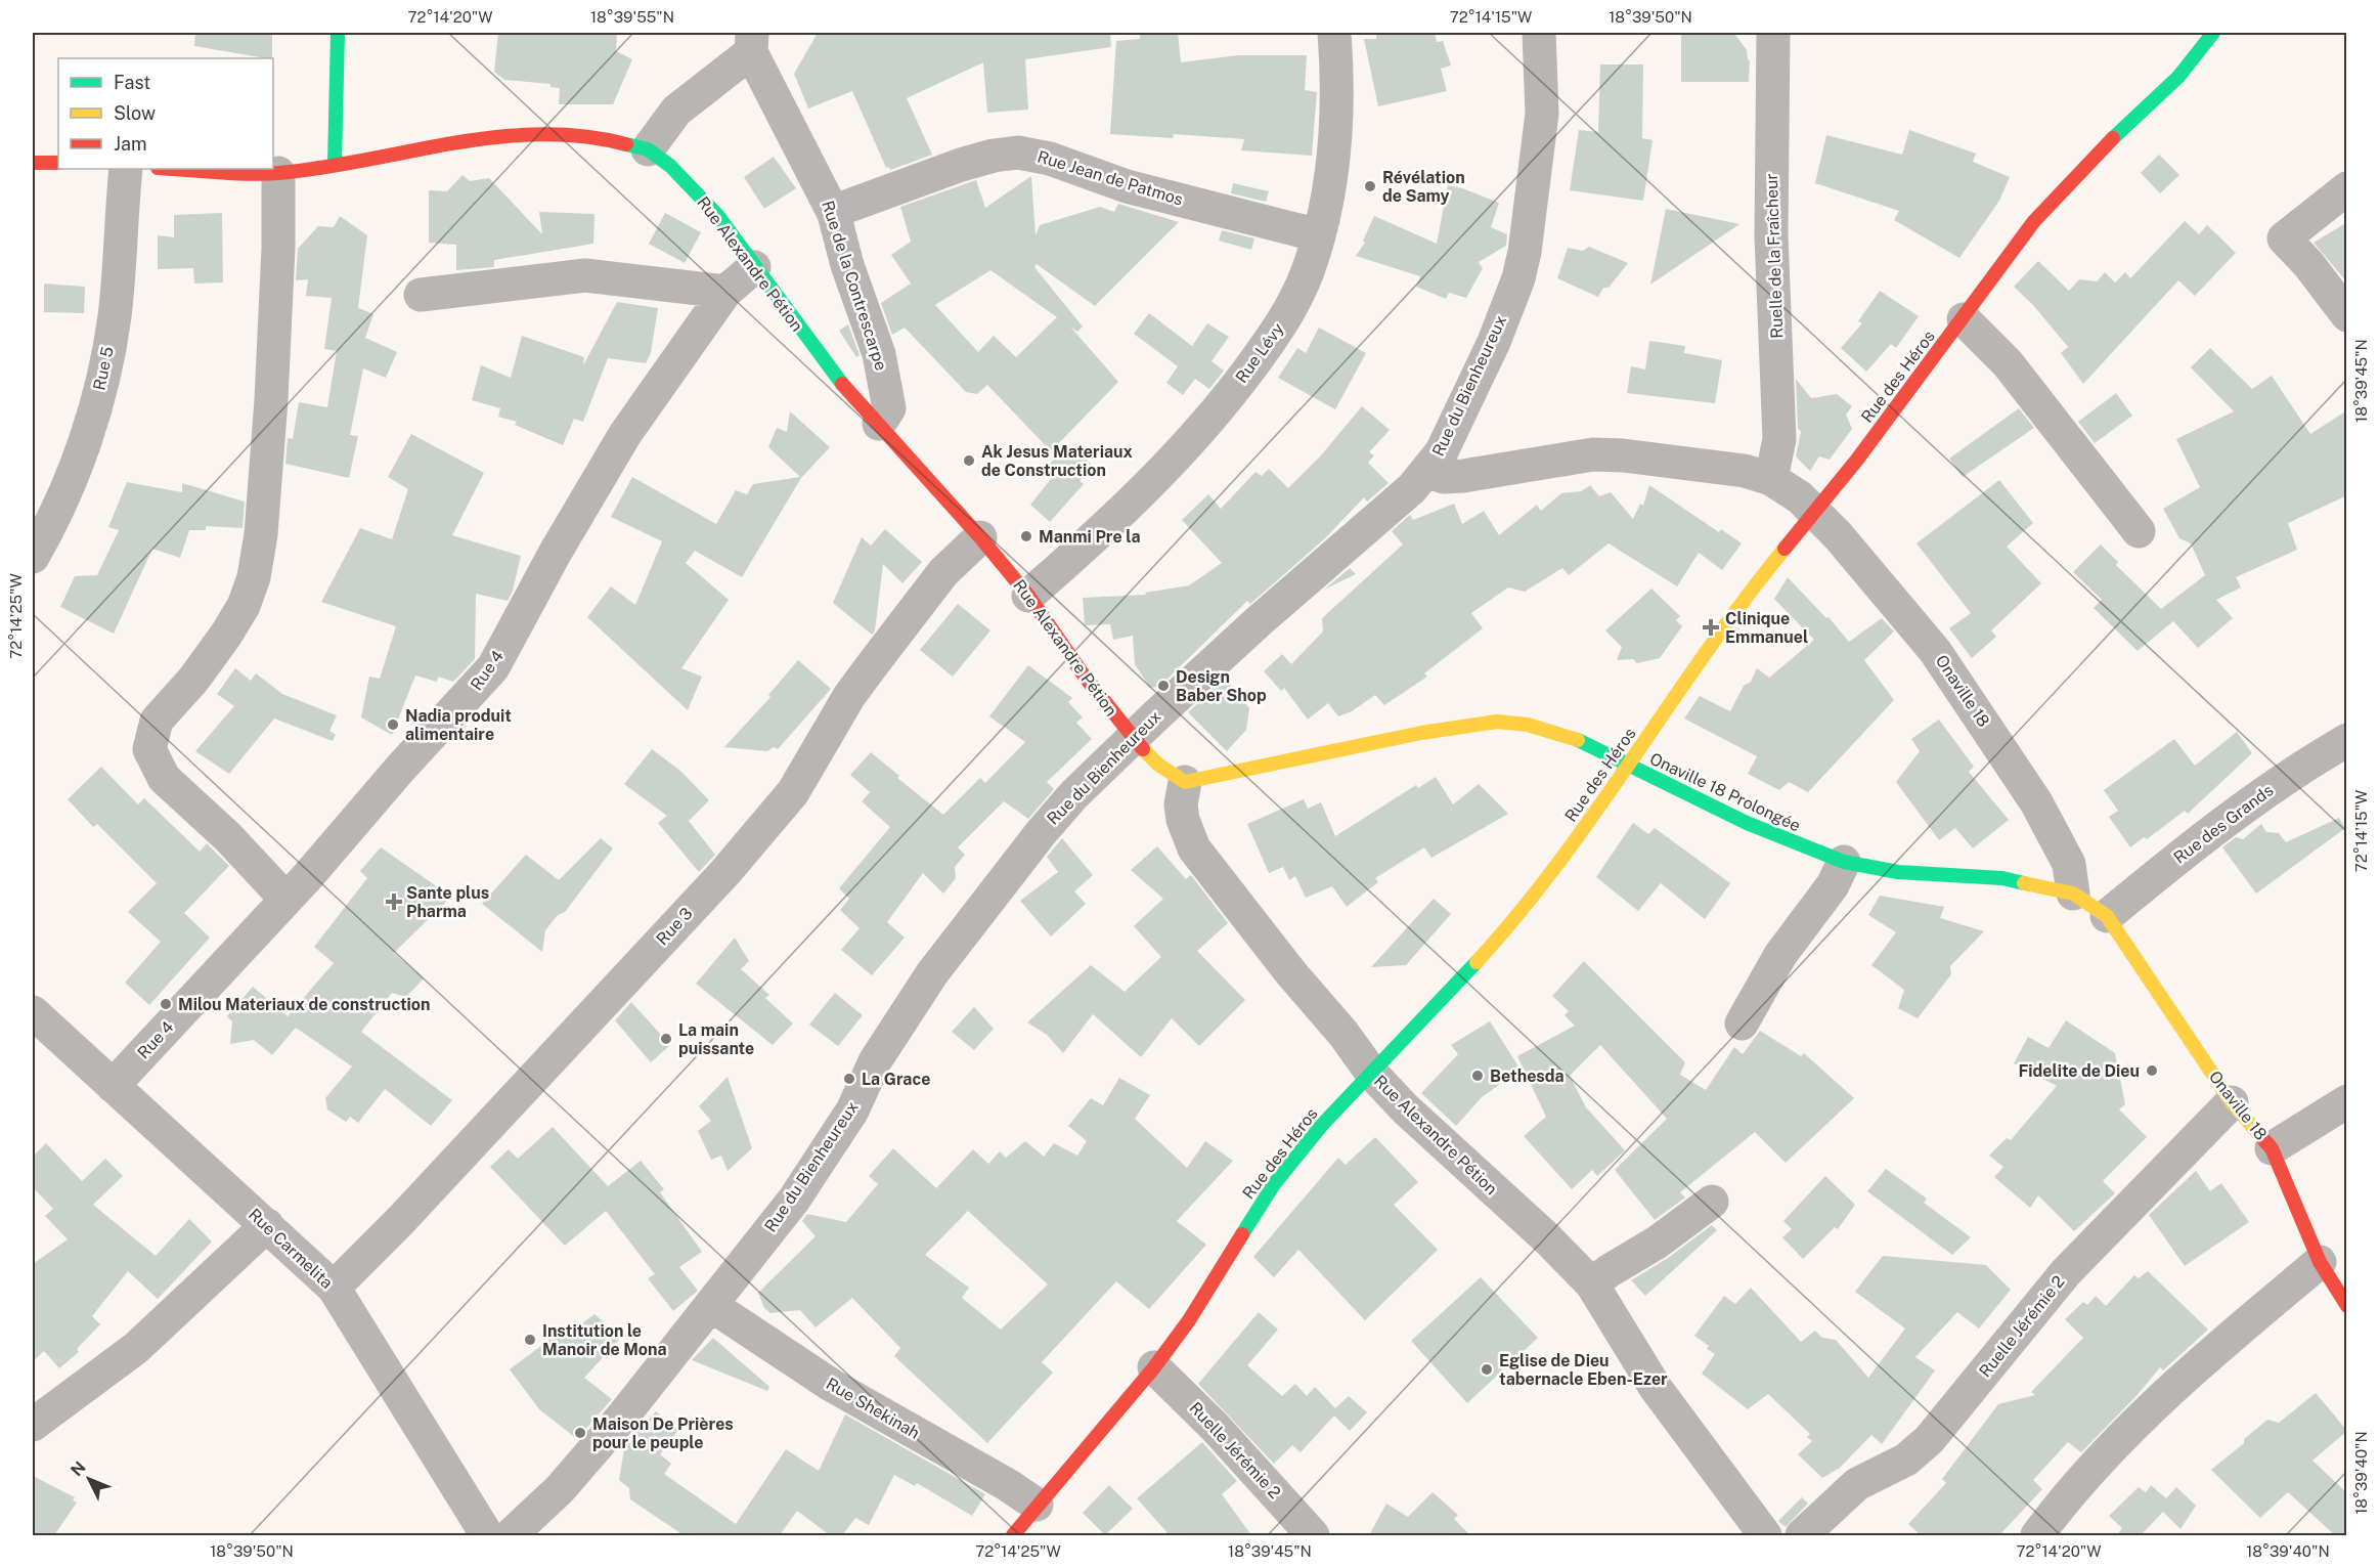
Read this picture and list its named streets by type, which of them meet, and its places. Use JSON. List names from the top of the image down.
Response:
{
  "streets": {
    "street": [
      "Rue Jean de Patmos",
      "Ruelle de la Fraîcheur",
      "Rue Alexandre Pétion",
      "Rue de la Contrescarpe",
      "Rue Lévy",
      "Rue 5",
      "Rue des Héros",
      "Rue du Bienheureux",
      "Rue 4",
      "Onaville 18",
      "Onaville 18 Prolongée",
      "Rue des Grands",
      "Rue 3",
      "Rue Carmelita",
      "Ruelle Jérémie 2",
      "Rue Shekinah"
    ]
  },
  "crossings": [
    ["Rue Jean de Patmos", "Rue de la Contrescarpe"],
    ["Rue Jean de Patmos", "Rue Lévy"],
    ["Ruelle de la Fraîcheur", "Onaville 18"],
    ["Rue Alexandre Pétion", "Rue de la Contrescarpe"],
    ["Rue Alexandre Pétion", "Rue Lévy"],
    ["Rue Alexandre Pétion", "Rue des Héros"],
    ["Rue Alexandre Pétion", "Rue du Bienheureux"],
    ["Rue Alexandre Pétion", "Rue 4"],
    ["Rue Alexandre Pétion", "Onaville 18 Prolongée"],
    ["Rue Alexandre Pétion", "Rue 3"],
    ["Rue des Héros", "Onaville 18"],
    ["Rue des Héros", "Onaville 18 Prolongée"],
    ["Rue des Héros", "Ruelle Jérémie 2"],
    ["Rue des Héros", "Rue Shekinah"],
    ["Rue du Bienheureux", "Onaville 18"],
    ["Rue du Bienheureux", "Rue Shekinah"],
    ["Rue 4", "Rue Carmelita"],
    ["Onaville 18", "Onaville 18 Prolongée"],
    ["Onaville 18", "Rue des Grands"],
    ["Onaville 18", "Ruelle Jérémie 2"],
    ["Onaville 18 Prolongée", "Rue des Grands"],
    ["Rue 3", "Rue Carmelita"]
  ],
  "places": {
    "other": [
      "Révélation de Samy",
      "Ak Jesus Materiaux de Construction",
      "Manmi Pre la",
      "Design Baber Shop",
      "Nadia produit alimentaire",
      "Milou Materiaux de construction",
      "La main puissante",
      "Fidelite de Dieu",
      "Bethesda",
      "La Grace",
      "Institution le Manoir de Mona",
      "Eglise de Dieu tabernacle Eben-Ezer",
      "Maison De Prières pour le peuple"
    ],
    "health": ["Clinique Emmanuel", "Sante plus Pharma"]
  },
  "legend": ["Fast", "Slow", "Jam"],
  "north": "top left",
  "coordinates": [
    "72°14'20\"W",
    "18°39'55\"N",
    "72°14'15\"W",
    "18°39'50\"N",
    "18°39'45\"N",
    "72°14'25\"W",
    "18°39'40\"N"
  ]
}
